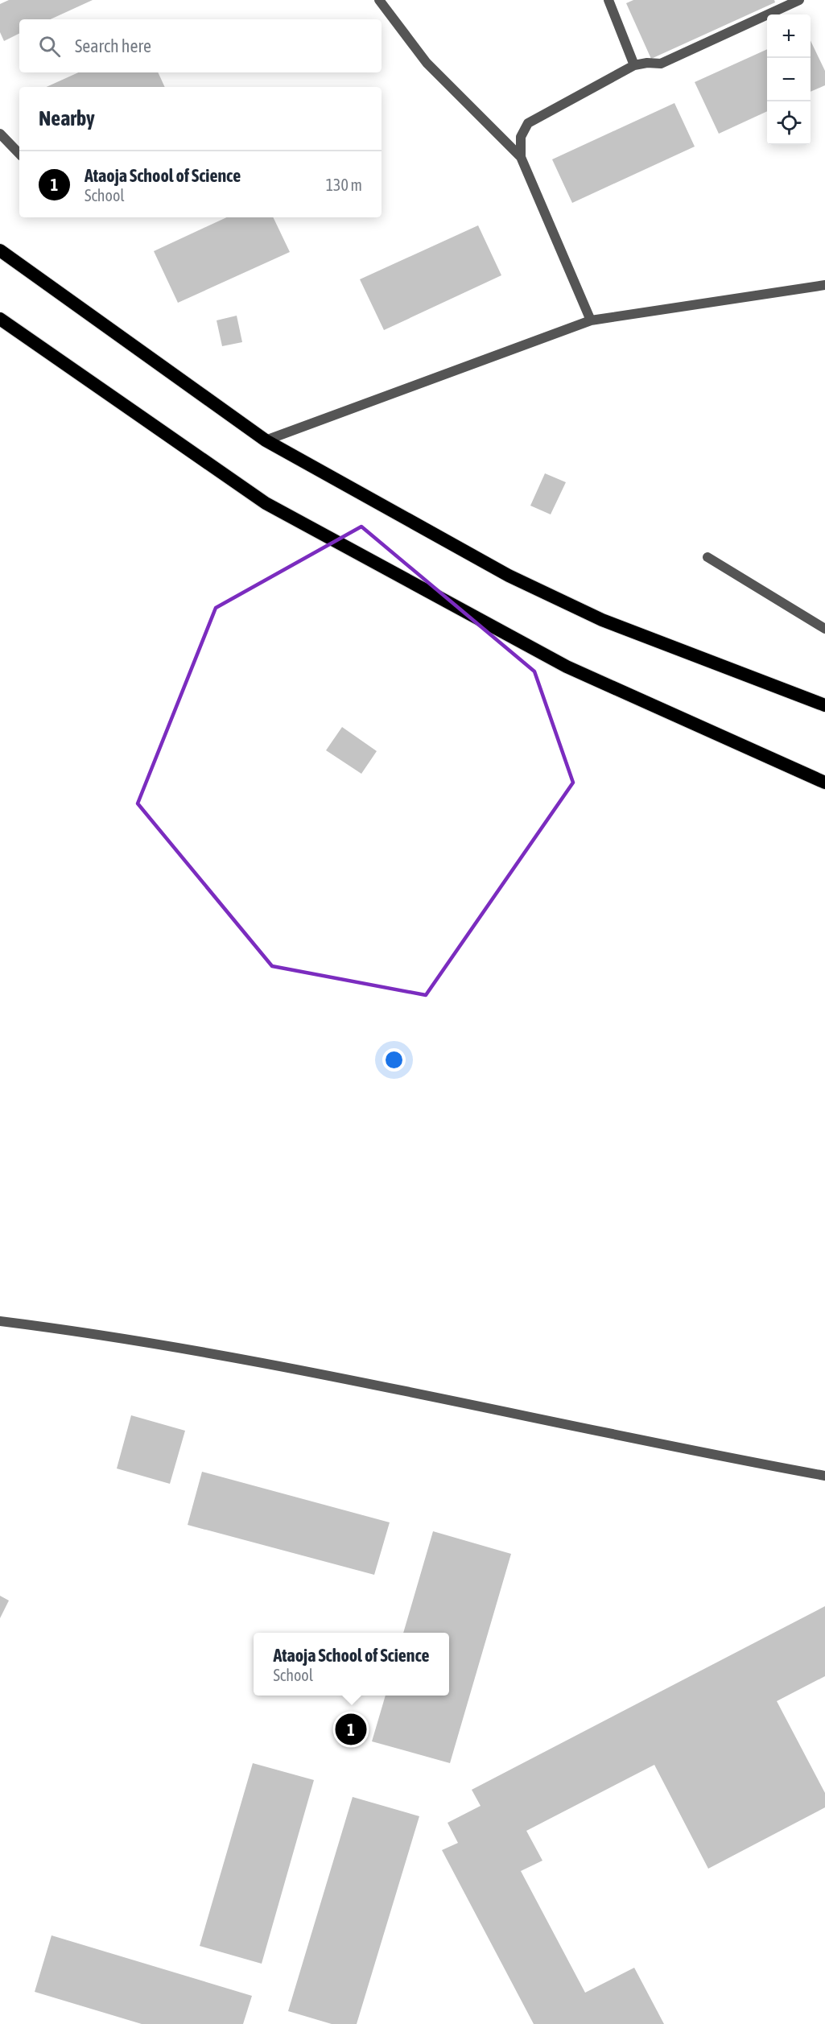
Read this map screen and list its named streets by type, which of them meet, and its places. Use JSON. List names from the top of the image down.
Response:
{
  "page": {
    "map_buttons": ["+", "−"],
    "search": "Search here",
    "heading": "Nearby",
    "list": [
      {
        "mark": "1",
        "name": "Ataoja School of Science",
        "note": "School",
        "value": "130 m"
      }
    ],
    "popup": ["Ataoja School of Science", "School"],
    "pins": "1"
  }
}
